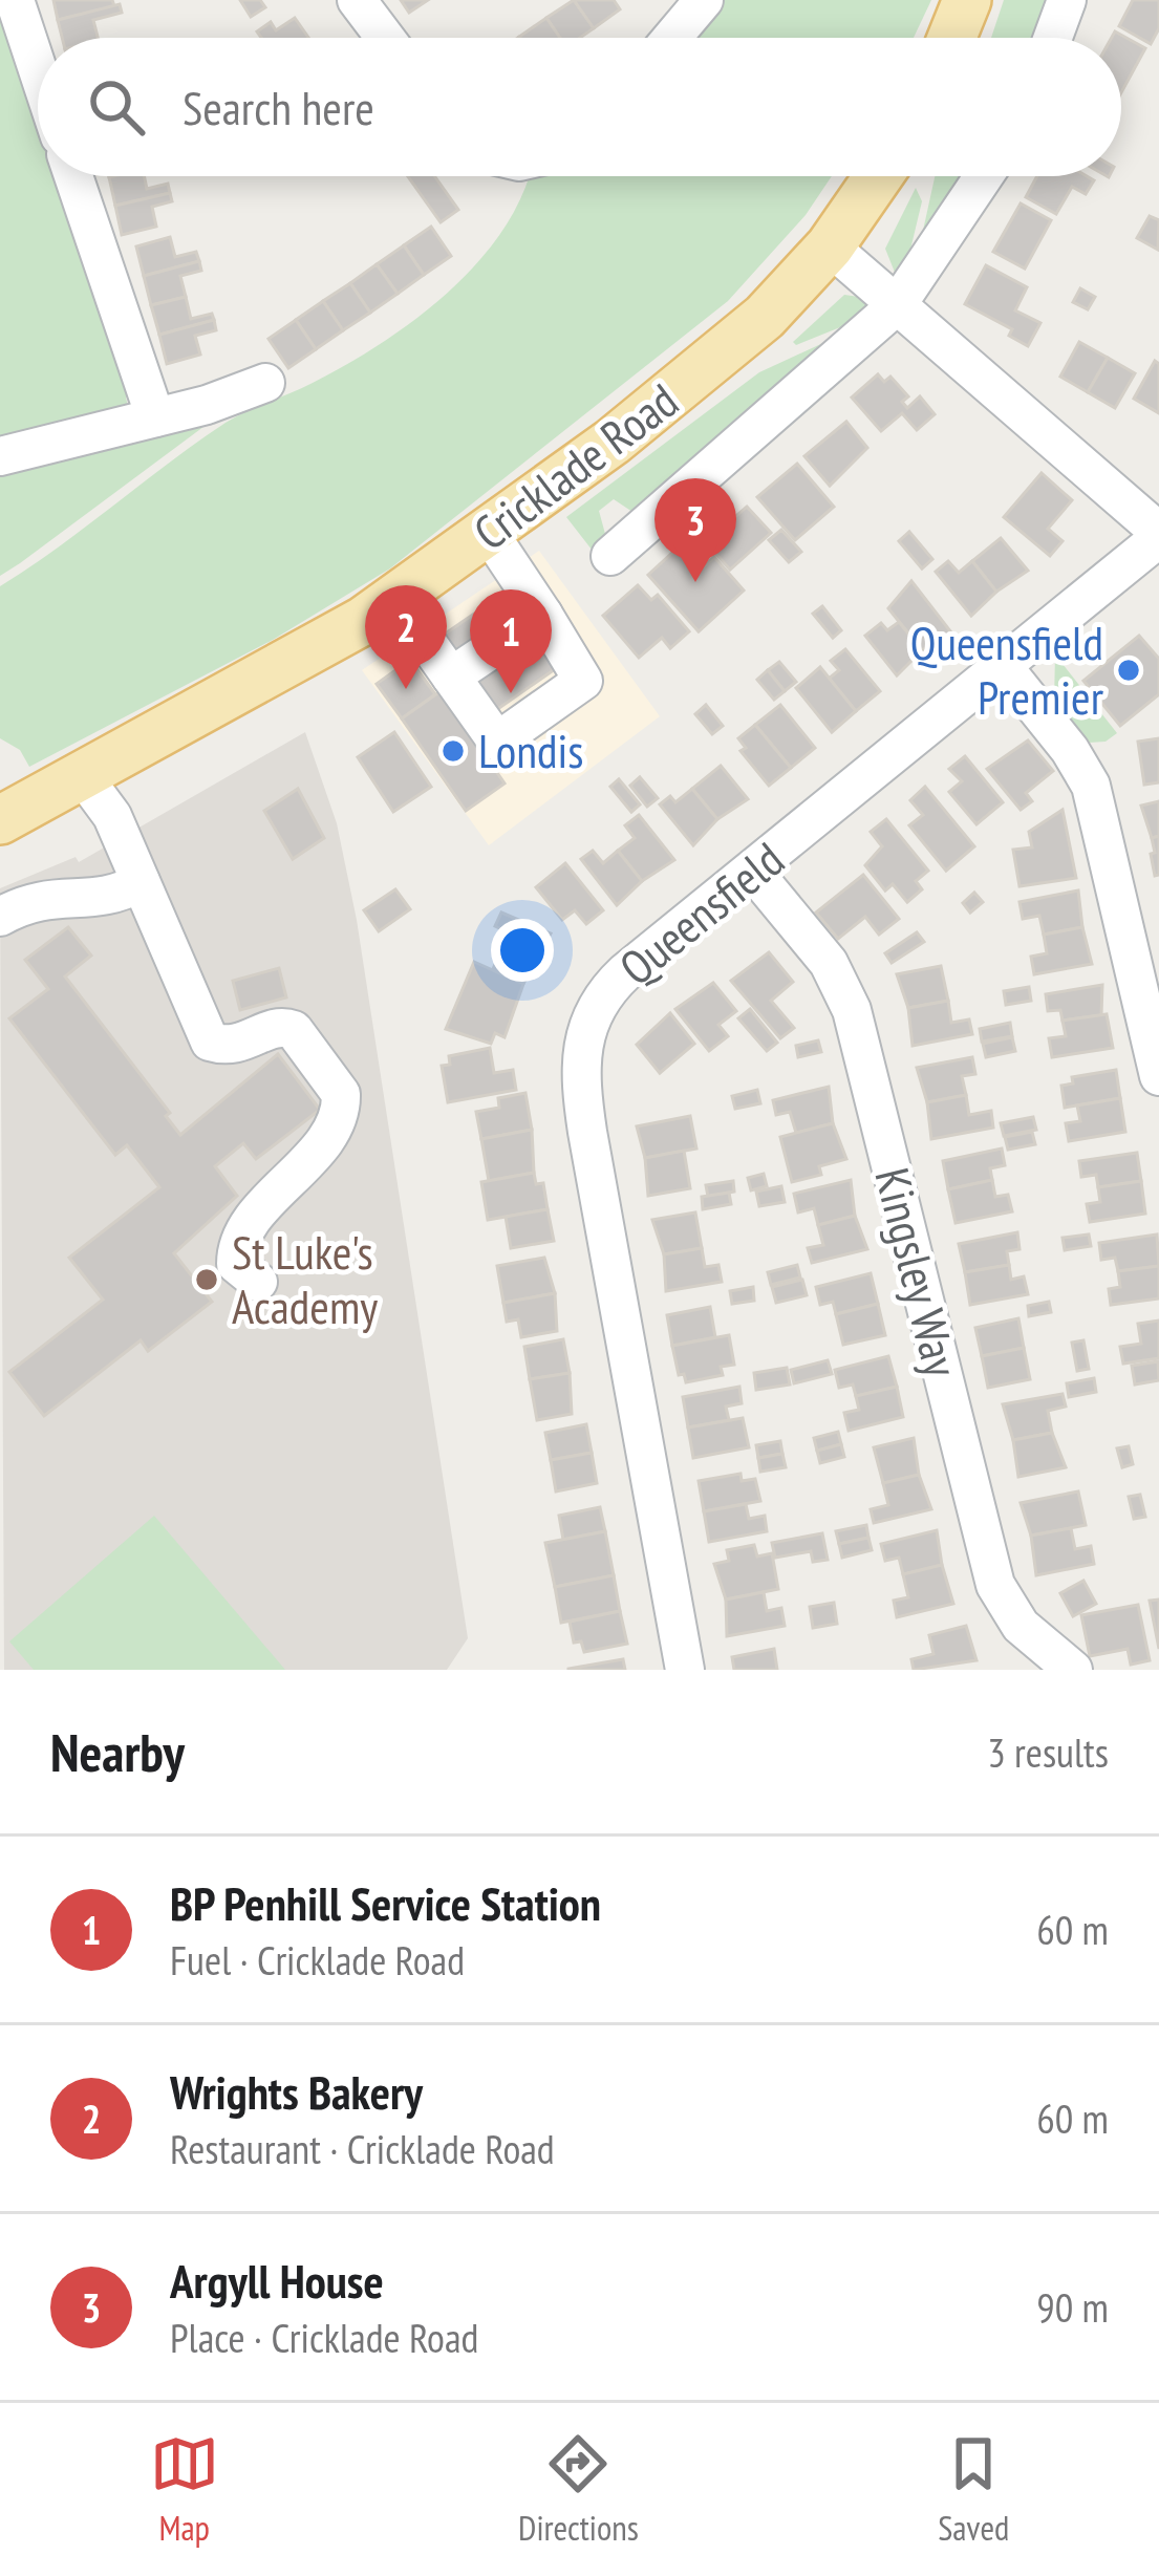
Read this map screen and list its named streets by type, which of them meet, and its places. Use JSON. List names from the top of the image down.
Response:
{
  "streets": {
    "main road": ["Cricklade Road"],
    "street": ["Queensfield", "Kingsley Way"]
  },
  "crossings": [
    ["Cricklade Road", "Queensfield"],
    ["Queensfield", "Kingsley Way"]
  ],
  "places": ["Queensfield Premier", "Londis", "St Luke's Academy"],
  "page": {
    "search": "Search here",
    "pins": ["3", "2", "1"],
    "heading": ["Nearby", "3 results"],
    "list": [
      {
        "mark": "1",
        "name": "BP Penhill Service Station",
        "note": "Fuel · Cricklade Road",
        "value": "60 m"
      },
      {
        "mark": "2",
        "name": "Wrights Bakery",
        "note": "Restaurant · Cricklade Road",
        "value": "60 m"
      },
      {
        "mark": "3",
        "name": "Argyll House",
        "note": "Place · Cricklade Road",
        "value": "90 m"
      }
    ],
    "nav": ["Map", "Directions", "Saved"]
  }
}
